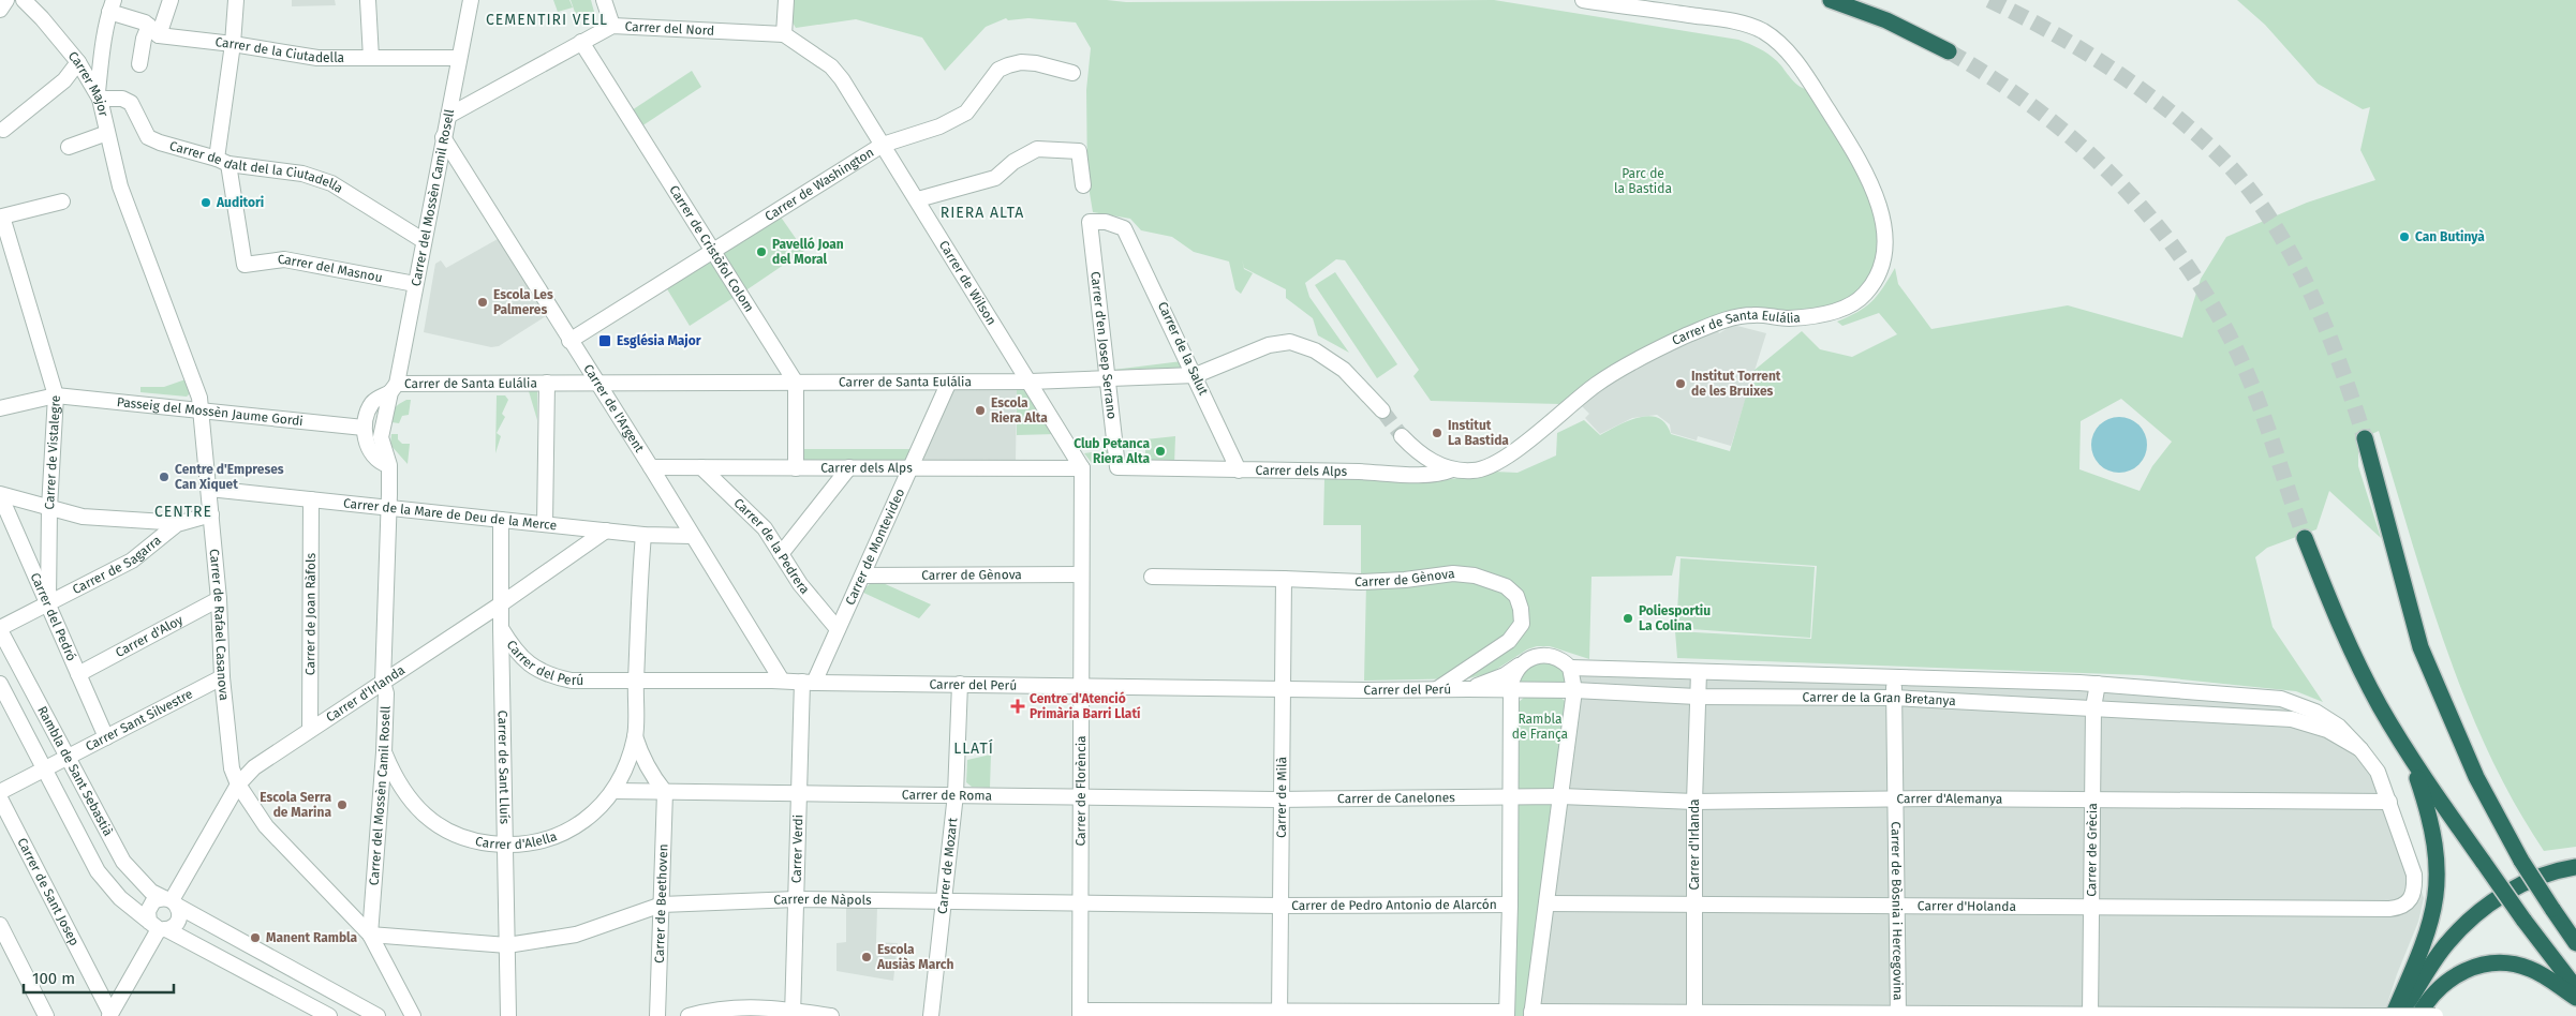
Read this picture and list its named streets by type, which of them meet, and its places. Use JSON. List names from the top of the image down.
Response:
{
  "streets": {
    "street": [
      "Carrer del Nord",
      "Carrer de la Ciutadella",
      "Carrer Major",
      "Carrer de dalt del la Ciutadella",
      "Carrer de Washington",
      "Carrer del Mossèn Camil Rosell",
      "Carrer de Cristòfol Colom",
      "Carrer del Masnou",
      "Carrer de Wilson",
      "Carrer de Santa Eulália",
      "Carrer d'en Josep Serrano",
      "Carrer de la Salut",
      "Carrer de l'Argent",
      "Passeig del Mossèn Jaume Gordi",
      "Carrer de Vistalegre",
      "Carrer dels Alps",
      "Carrer de la Mare de Deu de la Merce",
      "Carrer de la Pedrera",
      "Carrer de Montevideo",
      "Carrer de Sagarra",
      "Carrer de Gènova",
      "Carrer de Joan Ràfols",
      "Carrer del Pedró",
      "Carrer de Rafael Casanova",
      "Carrer d'Aloy",
      "Carrer del Perú",
      "Carrer d'Irlanda",
      "Carrer de la Gran Bretanya",
      "Carrer Sant Silvestre",
      "Carrer de Sant Lluís",
      "Rambla de Sant Sebastià",
      "Carrer de Florència",
      "Carrer de Roma",
      "Carrer de Milà",
      "Carrer de Canelones",
      "Carrer d'Alemanya",
      "Carrer d'Alella",
      "Carrer Verdi",
      "Carrer de Grècia",
      "Carrer de Mozart",
      "Carrer de Sant Josep",
      "Carrer de Nàpols",
      "Carrer de Beethoven",
      "Carrer de Pedro Antonio de Alarcón",
      "Carrer d'Holanda",
      "Carrer de Bòsnia i Hercegovina"
    ]
  },
  "crossings": [
    ["Carrer del Nord", "Carrer del Mossèn Camil Rosell"],
    ["Carrer del Nord", "Carrer de Cristòfol Colom"],
    ["Carrer del Nord", "Carrer de Wilson"],
    ["Carrer de la Ciutadella", "Carrer del Mossèn Camil Rosell"],
    ["Carrer Major", "Carrer de dalt del la Ciutadella"],
    ["Carrer Major", "Carrer de Rafael Casanova"],
    ["Carrer de dalt del la Ciutadella", "Carrer del Mossèn Camil Rosell"],
    ["Carrer de dalt del la Ciutadella", "Carrer del Masnou"],
    ["Carrer de Washington", "Carrer de Cristòfol Colom"],
    ["Carrer de Washington", "Carrer de Wilson"],
    ["Carrer de Washington", "Carrer de l'Argent"],
    ["Carrer del Mossèn Camil Rosell", "Carrer del Masnou"],
    ["Carrer del Mossèn Camil Rosell", "Carrer de Santa Eulália"],
    ["Carrer del Mossèn Camil Rosell", "Carrer de l'Argent"],
    ["Carrer del Mossèn Camil Rosell", "Passeig del Mossèn Jaume Gordi"],
    ["Carrer del Mossèn Camil Rosell", "Carrer de la Mare de Deu de la Merce"],
    ["Carrer del Mossèn Camil Rosell", "Carrer de Rafael Casanova"],
    ["Carrer del Mossèn Camil Rosell", "Carrer d'Irlanda"],
    ["Carrer del Mossèn Camil Rosell", "Carrer d'Alella"],
    ["Carrer del Mossèn Camil Rosell", "Carrer de Nàpols"],
    ["Carrer de Cristòfol Colom", "Carrer de Santa Eulália"],
    ["Carrer de Wilson", "Carrer de Santa Eulália"],
    ["Carrer de Wilson", "Carrer dels Alps"],
    ["Carrer de Wilson", "Carrer de Florència"],
    ["Carrer de Santa Eulália", "Carrer d'en Josep Serrano"],
    ["Carrer de Santa Eulália", "Carrer de la Salut"],
    ["Carrer de Santa Eulália", "Carrer de l'Argent"],
    ["Carrer de Santa Eulália", "Carrer dels Alps"],
    ["Carrer de Santa Eulália", "Carrer de Montevideo"],
    ["Carrer d'en Josep Serrano", "Carrer de la Salut"],
    ["Carrer d'en Josep Serrano", "Carrer dels Alps"],
    ["Carrer de la Salut", "Carrer dels Alps"],
    ["Carrer de l'Argent", "Carrer dels Alps"],
    ["Carrer de l'Argent", "Carrer de la Mare de Deu de la Merce"],
    ["Carrer de l'Argent", "Carrer del Perú"],
    ["Passeig del Mossèn Jaume Gordi", "Carrer de Vistalegre"],
    ["Passeig del Mossèn Jaume Gordi", "Carrer de Rafael Casanova"],
    ["Carrer de Vistalegre", "Carrer de Sagarra"],
    ["Carrer de Vistalegre", "Carrer del Pedró"],
    ["Carrer dels Alps", "Carrer de la Pedrera"],
    ["Carrer dels Alps", "Carrer de Montevideo"],
    ["Carrer dels Alps", "Carrer de Florència"],
    ["Carrer de la Mare de Deu de la Merce", "Carrer de Joan Ràfols"],
    ["Carrer de la Mare de Deu de la Merce", "Carrer de Rafael Casanova"],
    ["Carrer de la Mare de Deu de la Merce", "Carrer d'Irlanda"],
    ["Carrer de la Mare de Deu de la Merce", "Carrer de Sant Lluís"],
    ["Carrer de la Mare de Deu de la Merce", "Carrer d'Alella"],
    ["Carrer de la Pedrera", "Carrer de Montevideo"],
    ["Carrer de Montevideo", "Carrer de Gènova"],
    ["Carrer de Montevideo", "Carrer del Perú"],
    ["Carrer de Montevideo", "Carrer Verdi"],
    ["Carrer de Sagarra", "Carrer del Pedró"],
    ["Carrer de Sagarra", "Rambla de Sant Sebastià"],
    ["Carrer de Gènova", "Carrer del Perú"],
    ["Carrer de Gènova", "Carrer de Florència"],
    ["Carrer de Gènova", "Carrer de Milà"],
    ["Carrer de Joan Ràfols", "Carrer d'Irlanda"],
    ["Carrer del Pedró", "Carrer d'Aloy"],
    ["Carrer del Pedró", "Carrer Sant Silvestre"],
    ["Carrer de Rafael Casanova", "Carrer d'Aloy"],
    ["Carrer de Rafael Casanova", "Carrer d'Irlanda"],
    ["Carrer de Rafael Casanova", "Carrer Sant Silvestre"],
    ["Carrer de Rafael Casanova", "Carrer de Nàpols"],
    ["Carrer del Perú", "Carrer de la Gran Bretanya"],
    ["Carrer del Perú", "Carrer de Sant Lluís"],
    ["Carrer del Perú", "Carrer de Florència"],
    ["Carrer del Perú", "Carrer de Milà"],
    ["Carrer del Perú", "Carrer d'Alella"],
    ["Carrer del Perú", "Carrer Verdi"],
    ["Carrer del Perú", "Carrer de Mozart"],
    ["Carrer d'Irlanda", "Carrer de la Gran Bretanya"],
    ["Carrer d'Irlanda", "Carrer de Sant Lluís"],
    ["Carrer d'Irlanda", "Rambla de Sant Sebastià"],
    ["Carrer d'Irlanda", "Carrer d'Alemanya"],
    ["Carrer d'Irlanda", "Carrer d'Holanda"],
    ["Carrer de la Gran Bretanya", "Carrer d'Alemanya"],
    ["Carrer de la Gran Bretanya", "Carrer de Grècia"],
    ["Carrer de la Gran Bretanya", "Carrer d'Holanda"],
    ["Carrer de la Gran Bretanya", "Carrer de Bòsnia i Hercegovina"],
    ["Carrer Sant Silvestre", "Rambla de Sant Sebastià"],
    ["Carrer de Sant Lluís", "Carrer d'Alella"],
    ["Carrer de Sant Lluís", "Carrer de Nàpols"],
    ["Carrer de Florència", "Carrer de Roma"],
    ["Carrer de Florència", "Carrer de Nàpols"],
    ["Carrer de Roma", "Carrer de Milà"],
    ["Carrer de Roma", "Carrer de Canelones"],
    ["Carrer de Roma", "Carrer d'Alella"],
    ["Carrer de Roma", "Carrer Verdi"],
    ["Carrer de Roma", "Carrer de Mozart"],
    ["Carrer de Roma", "Carrer de Beethoven"],
    ["Carrer de Milà", "Carrer de Canelones"],
    ["Carrer de Milà", "Carrer de Nàpols"],
    ["Carrer de Milà", "Carrer de Pedro Antonio de Alarcón"],
    ["Carrer de Canelones", "Carrer d'Alemanya"],
    ["Carrer d'Alemanya", "Carrer de Grècia"],
    ["Carrer d'Alemanya", "Carrer de Bòsnia i Hercegovina"],
    ["Carrer d'Alella", "Carrer de Beethoven"],
    ["Carrer Verdi", "Carrer de Nàpols"],
    ["Carrer de Grècia", "Carrer d'Holanda"],
    ["Carrer de Mozart", "Carrer de Nàpols"],
    ["Carrer de Nàpols", "Carrer de Beethoven"],
    ["Carrer de Nàpols", "Carrer de Pedro Antonio de Alarcón"],
    ["Carrer d'Holanda", "Carrer de Bòsnia i Hercegovina"]
  ],
  "districts": [
    "CEMENTIRI VELL",
    "RIERA ALTA",
    "CENTRE",
    "LLATÍ"
  ],
  "parks": ["Parc de la Bastida", "Rambla de França"],
  "places": {
    "other": [
      "Auditori",
      "Can Butinyà",
      "Pavelló Joan del Moral",
      "Escola Les Palmeres",
      "Institut Torrent de les Bruixes",
      "Escola Riera Alta",
      "Institut La Bastida",
      "Club Petanca Riera Alta",
      "Centre d'Empreses Can Xiquet",
      "Poliesportiu La Colina",
      "Escola Serra de Marina",
      "Manent Rambla",
      "Escola Ausiàs March"
    ],
    "transit": ["Església Major"],
    "health": ["Centre d'Atenció Primària Barri Llatí"]
  },
  "scale_bar": "100 m"
}
